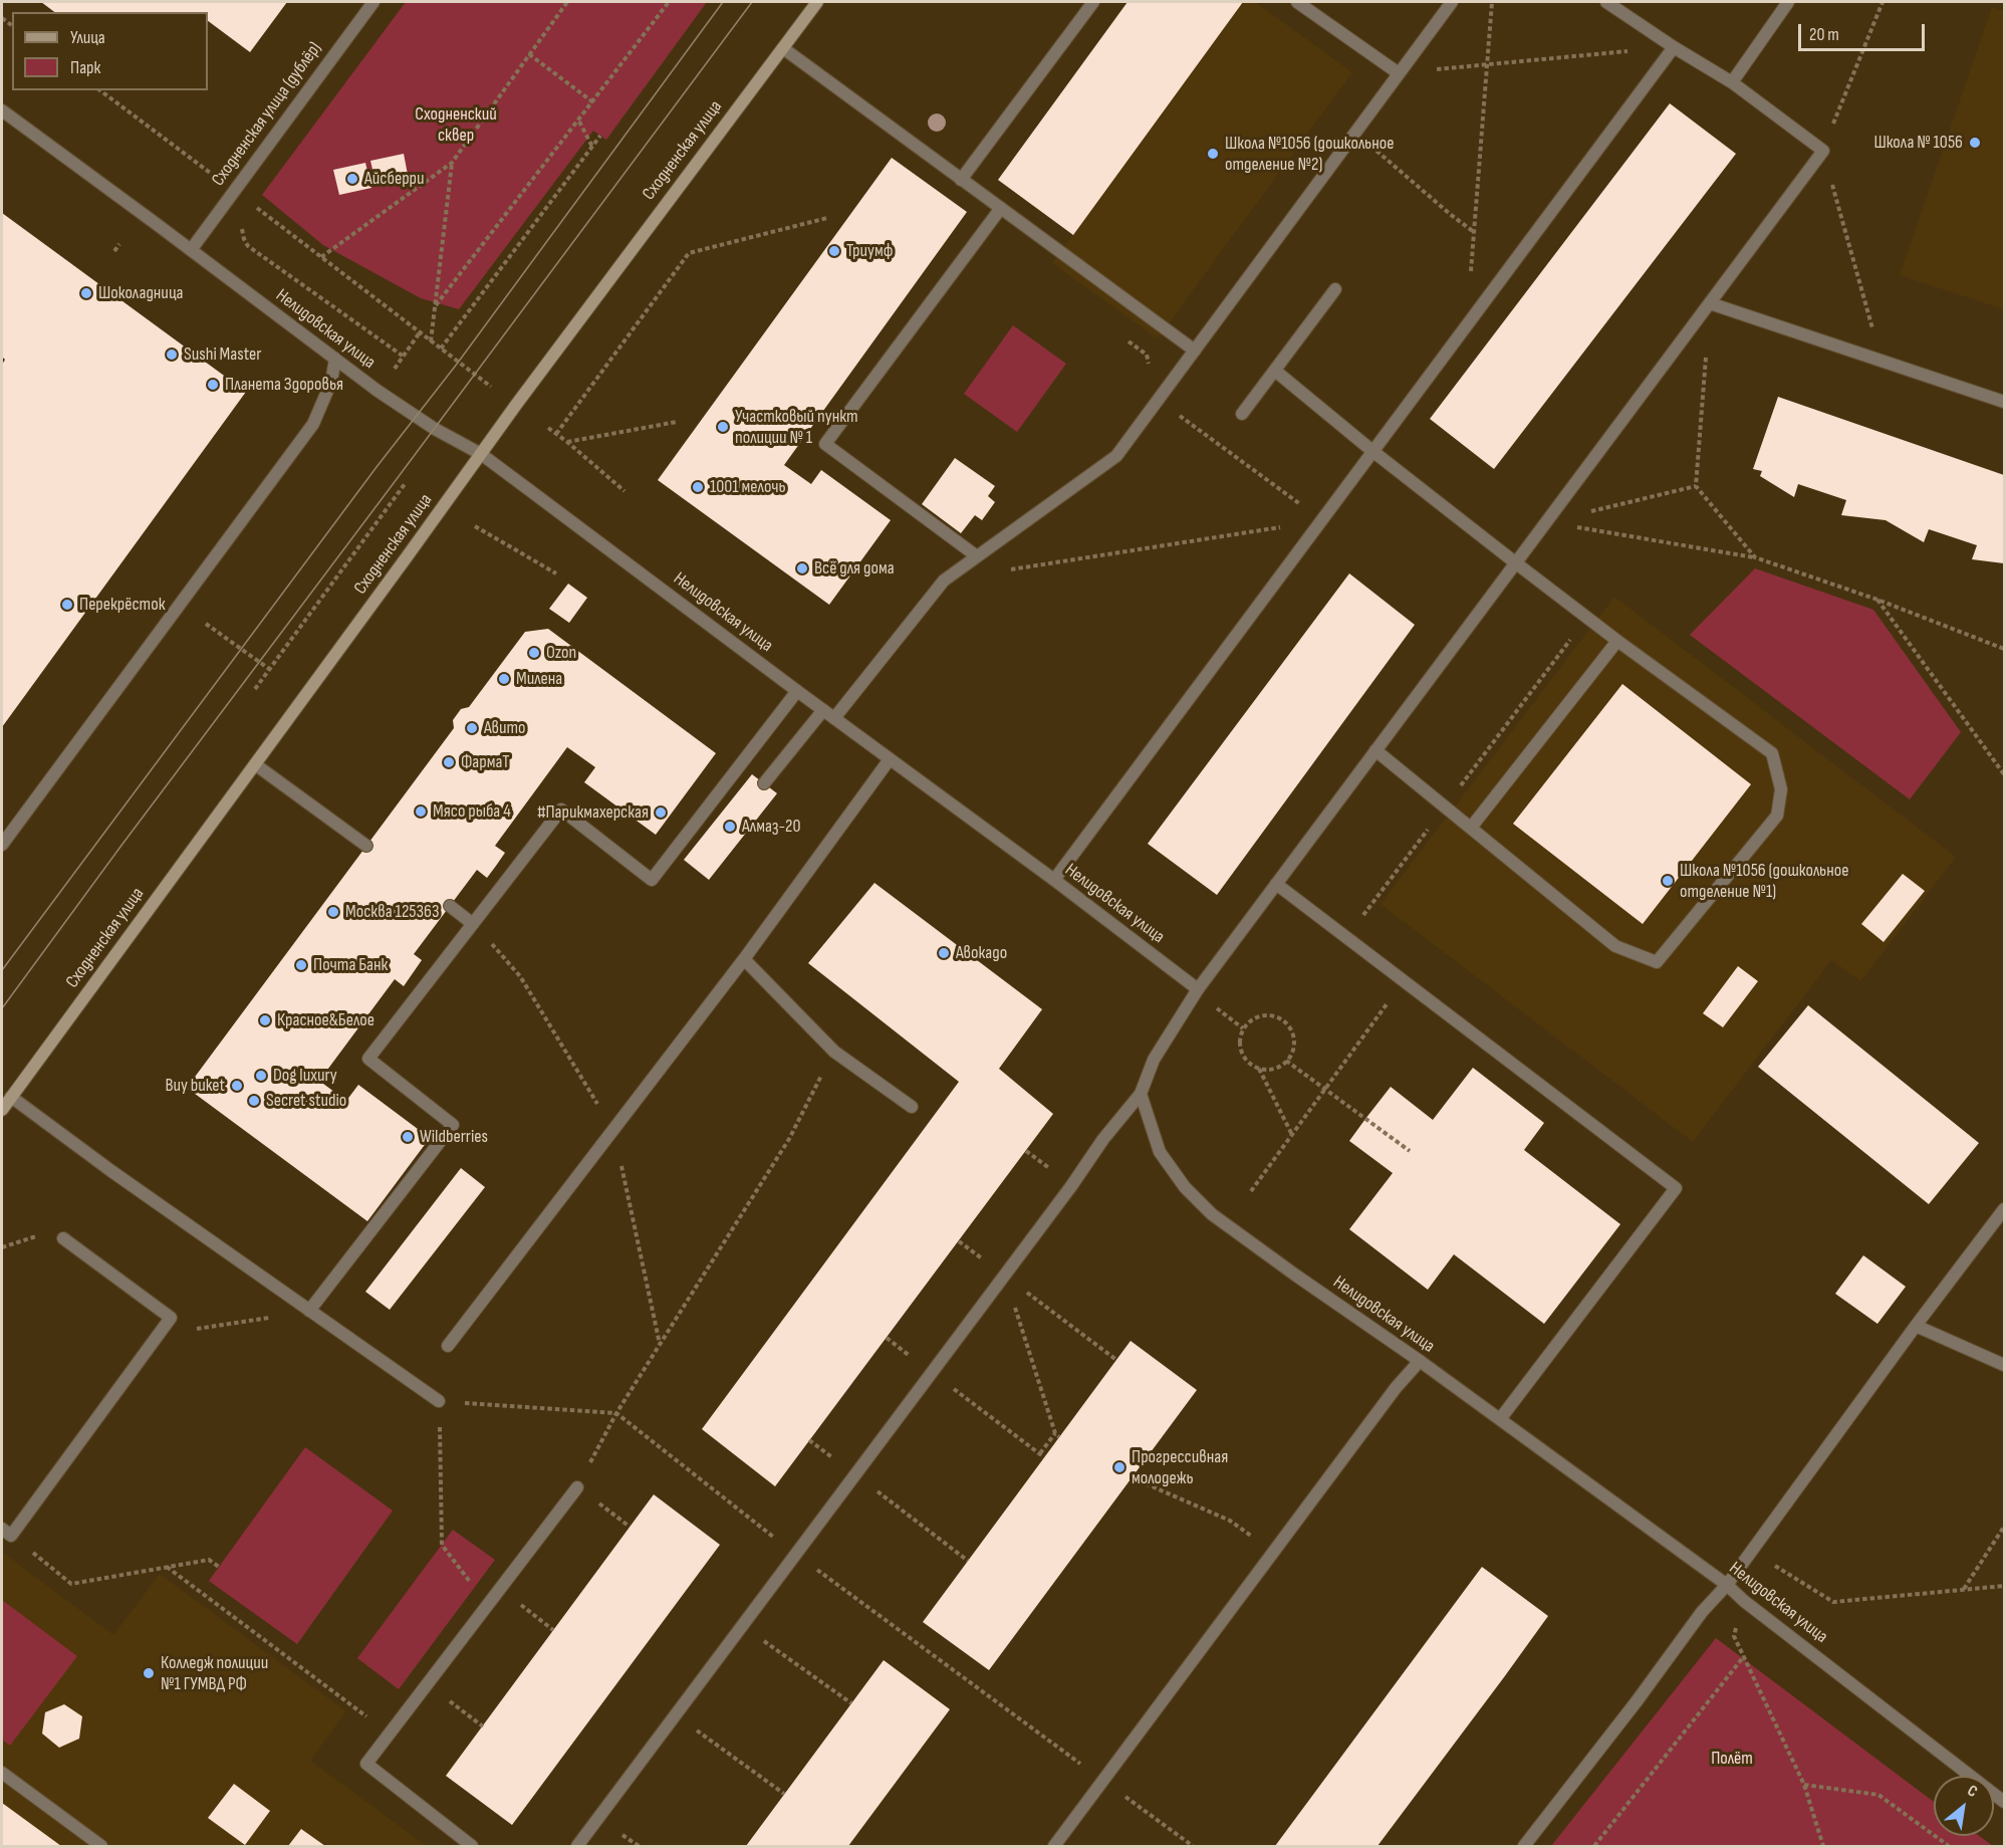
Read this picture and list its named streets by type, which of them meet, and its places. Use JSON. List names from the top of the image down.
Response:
{
  "streets": {
    "main road": ["Сходненская улица"],
    "street": ["Сходненская улица (дублёр)", "Нелидовская улица"]
  },
  "crossings": [
    ["Сходненская улица (дублёр)", "Нелидовская улица"],
    ["Сходненская улица", "Нелидовская улица"]
  ],
  "parks": ["Сходненский сквер", "Полёт"],
  "places": [
    "Школа № 1056",
    "Школа №1056 (дошкольное отделение №2)",
    "Айсберри",
    "Триумф",
    "Шоколадница",
    "Sushi Master",
    "Планета Здоровья",
    "Участковый пункт полиции № 1",
    "1001 мелочь",
    "Всё для дома",
    "Перекрёсток",
    "Ozon",
    "Милена",
    "Авито",
    "ФармаТ",
    "Мясо рыба 4",
    "#Парикмахерская",
    "Алмаз-20",
    "Школа №1056 (дошкольное отделение №1)",
    "Москва 125363",
    "Авокадо",
    "Почта Банк",
    "Красное&Белое",
    "Dog luxury",
    "Buy buket",
    "Secret studio",
    "Wildberries",
    "Прогрессивная молодежь",
    "Колледж полиции №1 ГУМВД РФ"
  ],
  "legend": ["Улица", "Парк"],
  "scale_bar": "20 m",
  "north": "top right"
}
